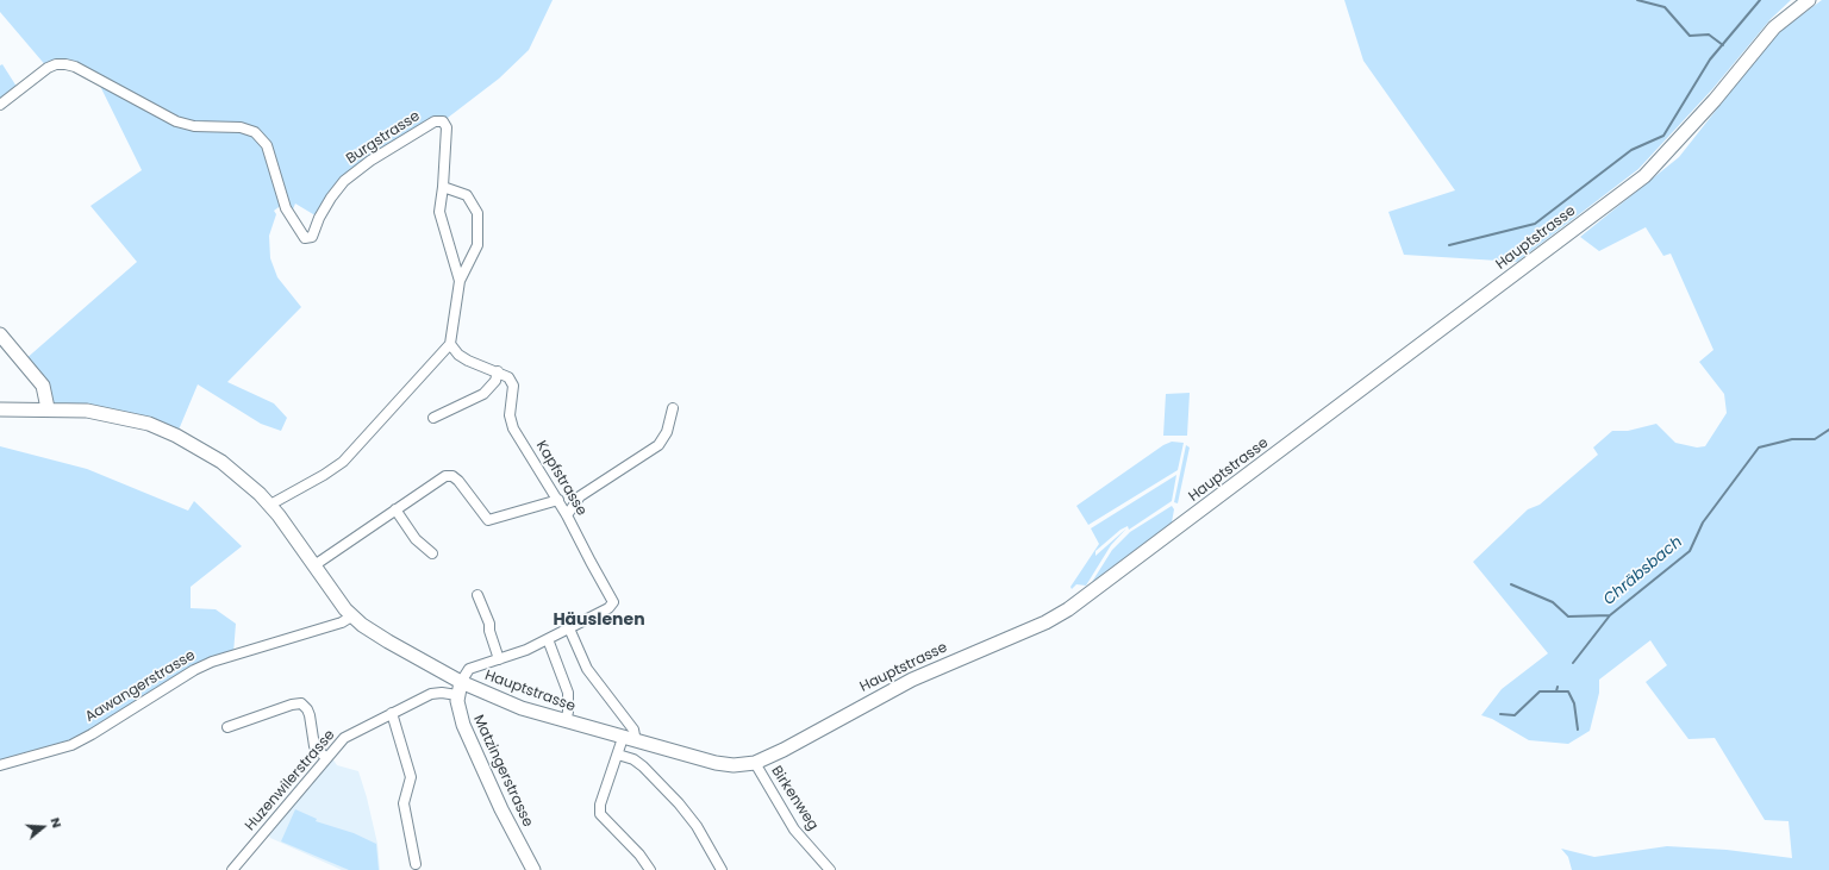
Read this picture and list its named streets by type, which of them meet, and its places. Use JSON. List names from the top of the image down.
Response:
{
  "streets": {
    "street": [
      "Burgstrasse",
      "Hauptstrasse",
      "Kapfstrasse",
      "Aawangerstrasse",
      "Matzingerstrasse",
      "Huzenwilerstrasse",
      "Birkenweg"
    ]
  },
  "crossings": [
    ["Burgstrasse", "Kapfstrasse"],
    ["Hauptstrasse", "Aawangerstrasse"],
    ["Hauptstrasse", "Matzingerstrasse"],
    ["Hauptstrasse", "Birkenweg"],
    ["Matzingerstrasse", "Huzenwilerstrasse"]
  ],
  "districts": ["Häuslenen"],
  "water": ["Chräbsbach"],
  "north": "right"
}
